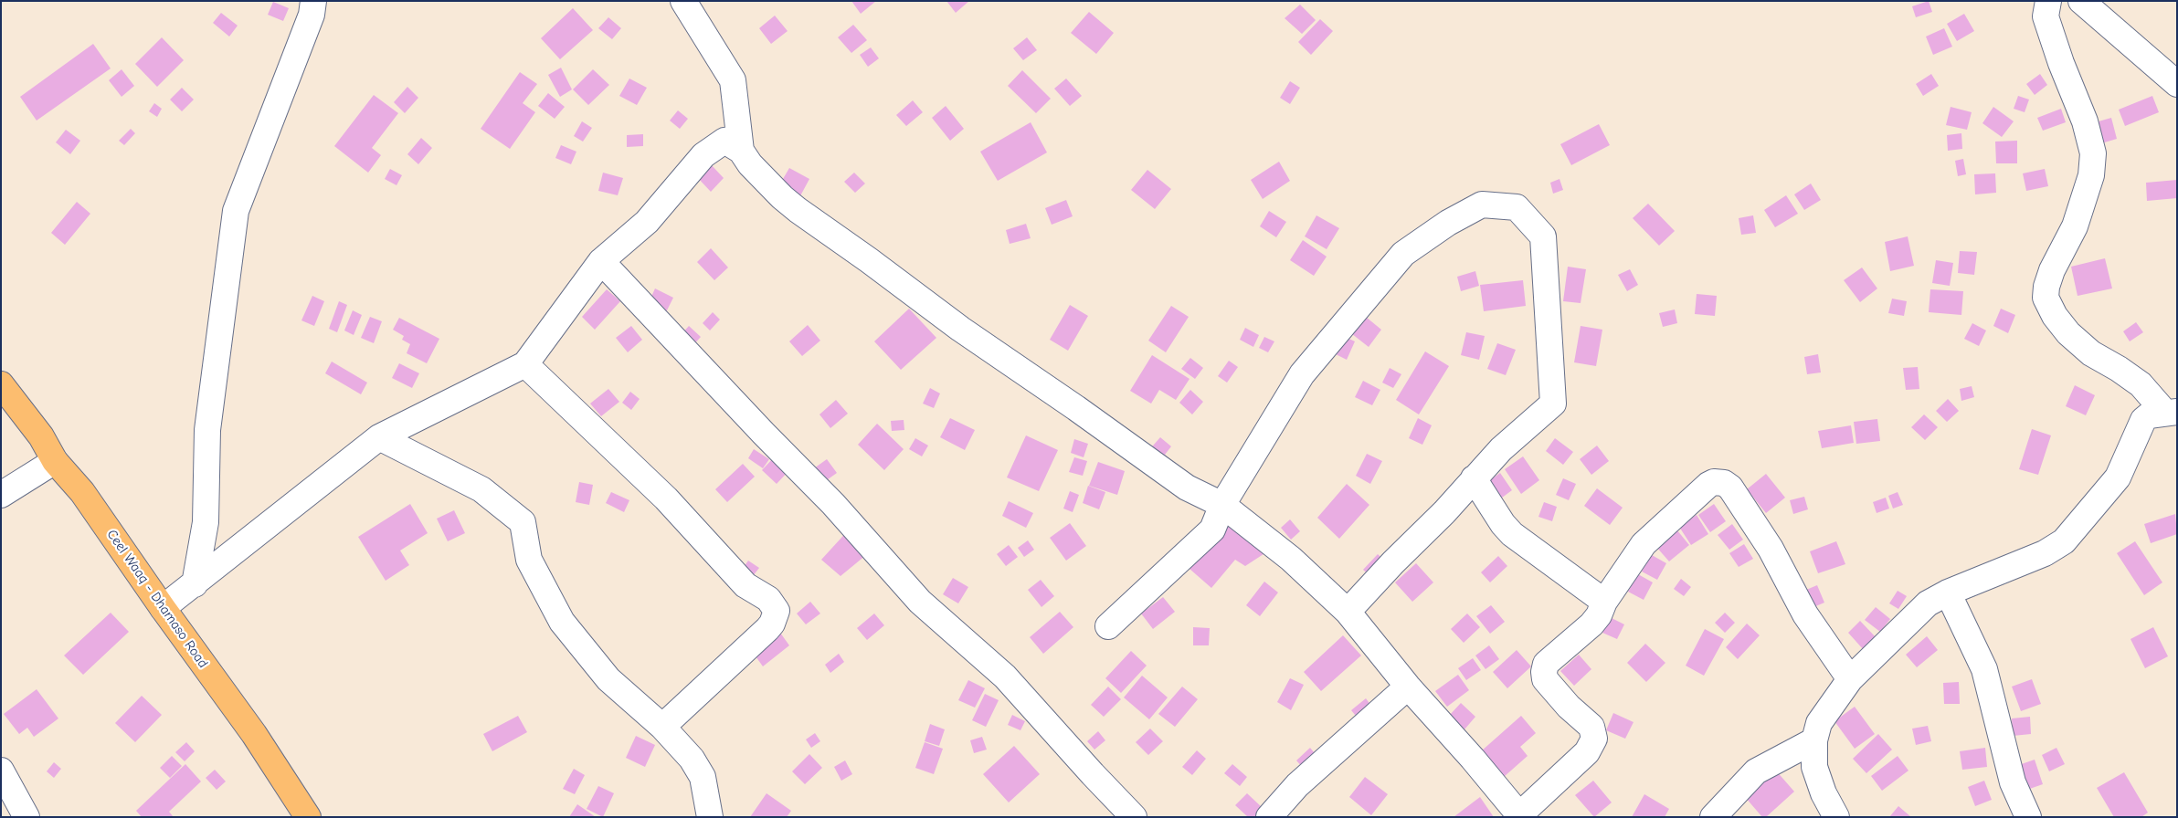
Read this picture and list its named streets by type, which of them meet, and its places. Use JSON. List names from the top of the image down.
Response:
{
  "streets": {
    "main road": ["Ceel Waaq - Dhamaso Road"]
  }
}
